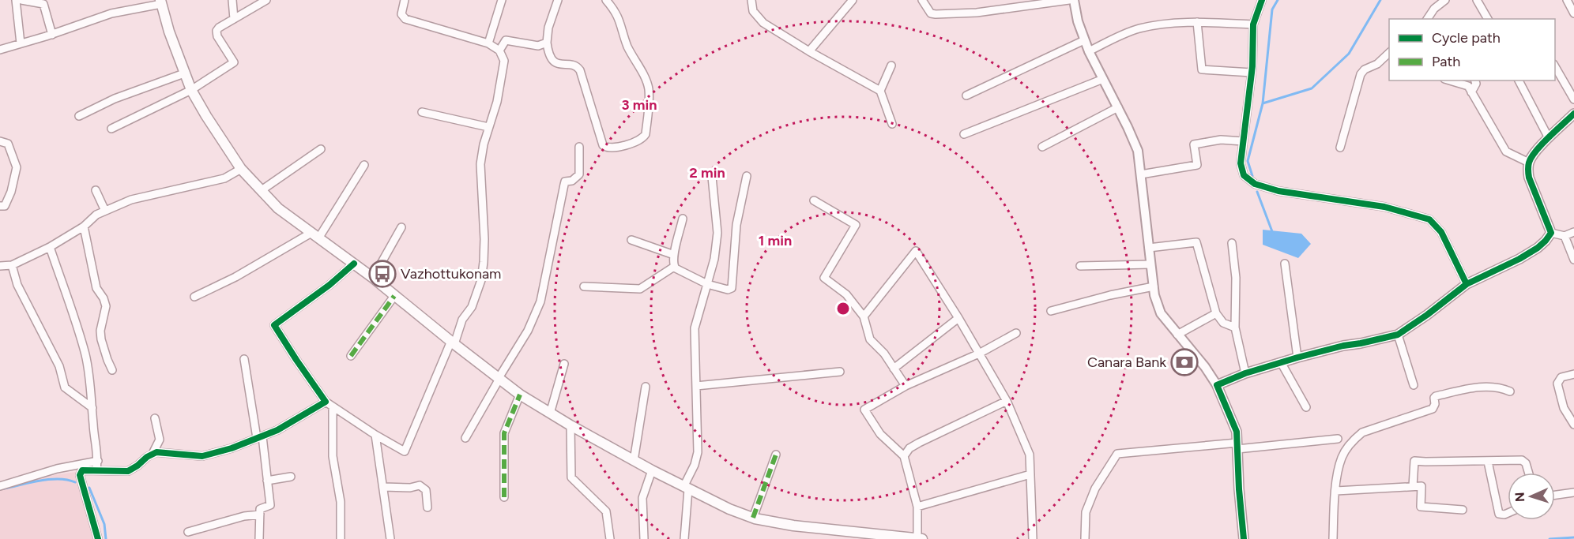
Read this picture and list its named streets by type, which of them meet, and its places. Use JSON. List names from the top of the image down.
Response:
{
  "places": {
    "bus stop": ["Vazhottukonam"],
    "bank": ["Canara Bank"]
  },
  "legend": ["Cycle path", "Path"],
  "north": "left",
  "rings": ["3 min", "2 min", "1 min"]
}
